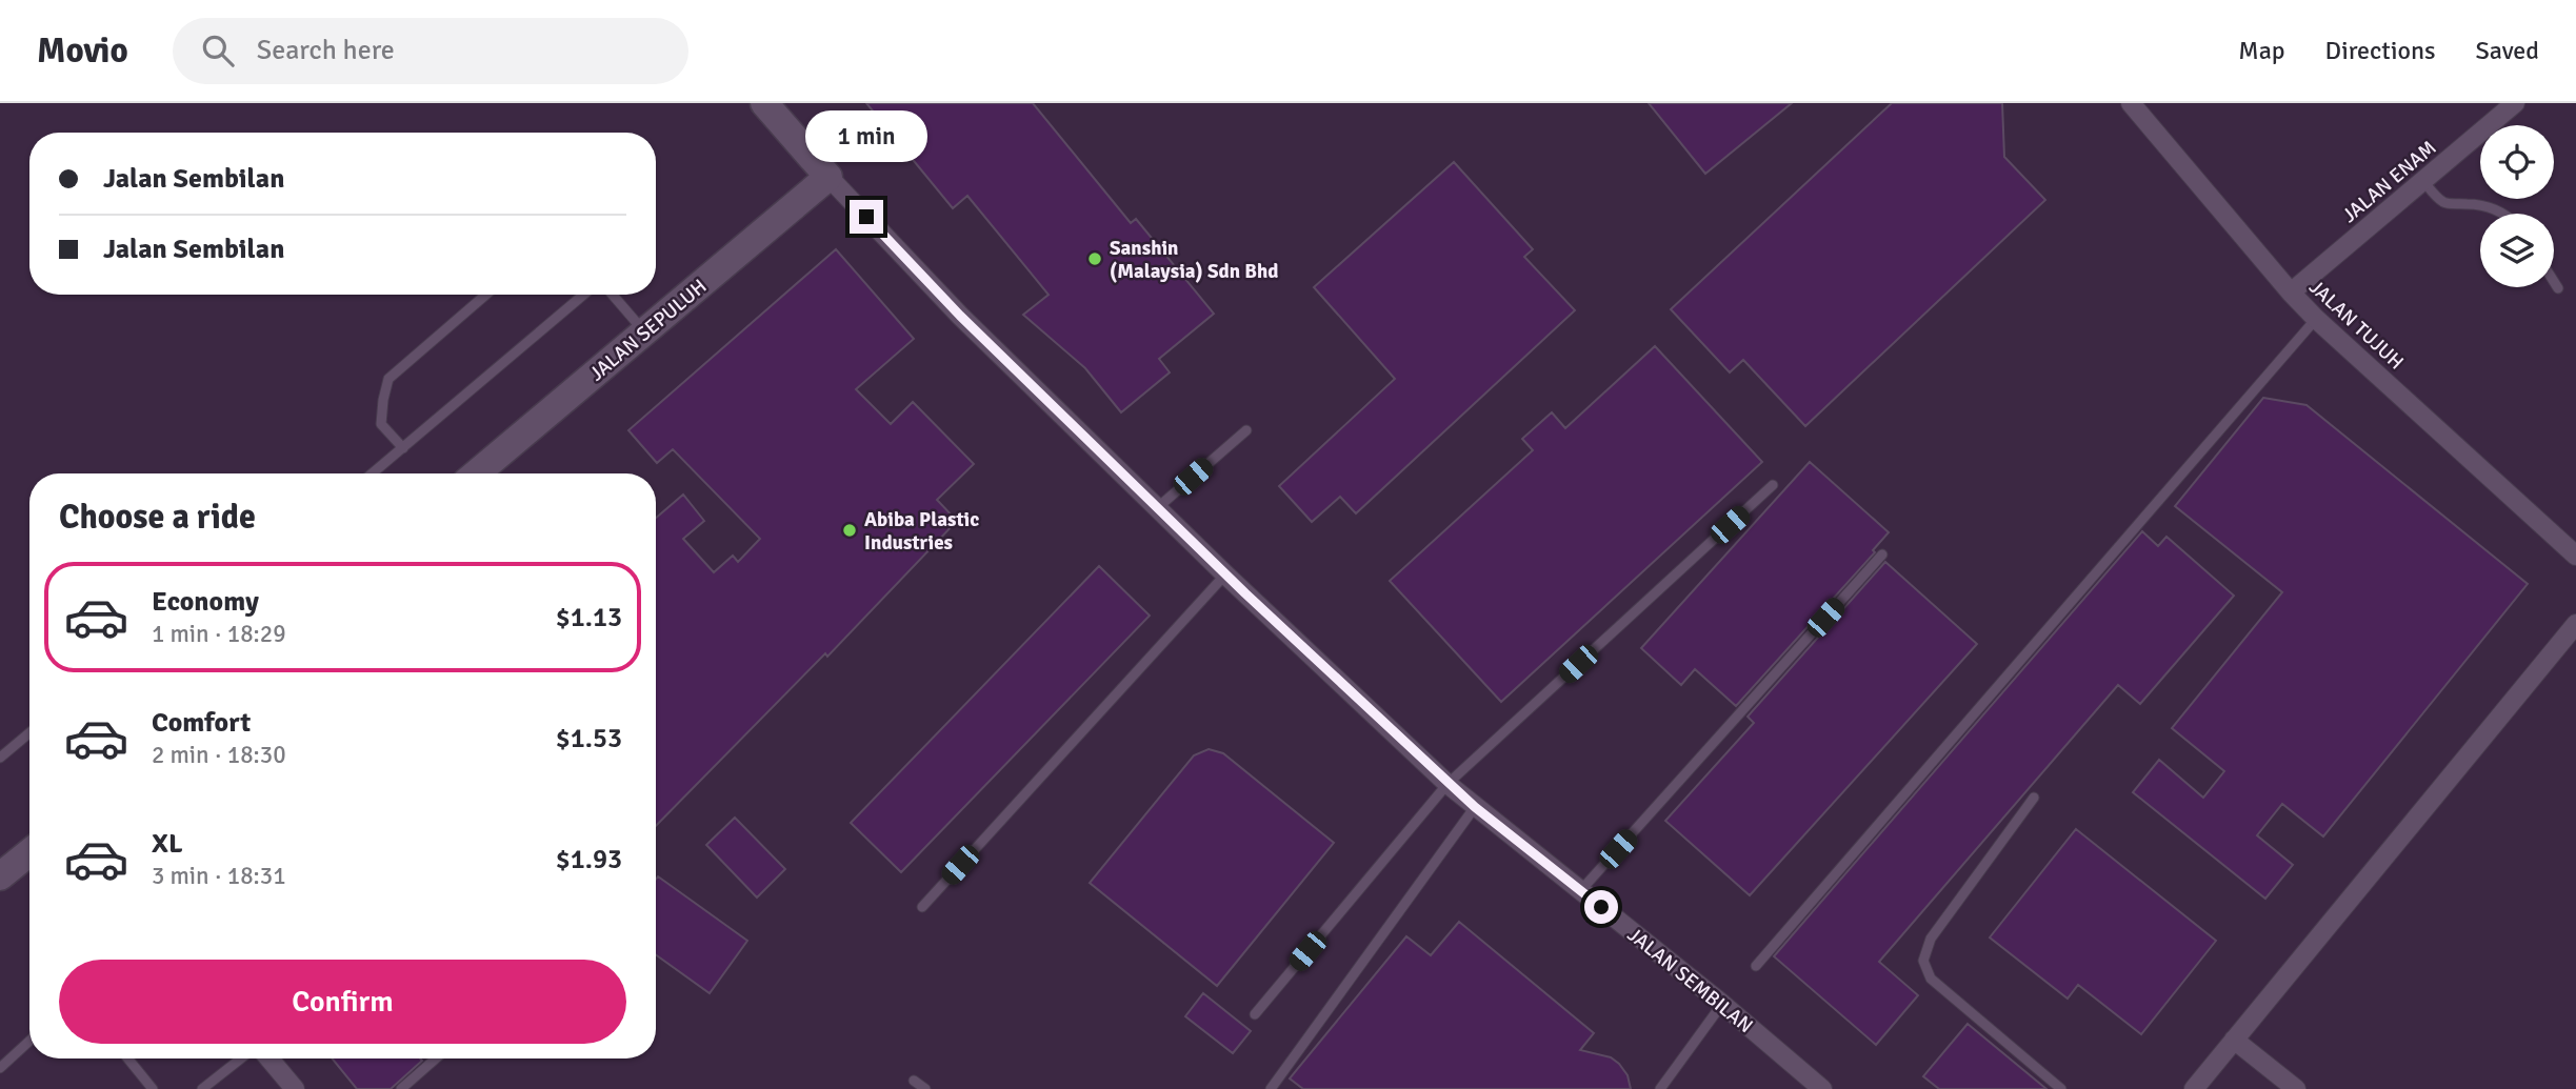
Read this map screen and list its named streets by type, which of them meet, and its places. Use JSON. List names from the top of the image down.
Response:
{
  "streets": {
    "main road": ["JALAN SEPULUH", "JALAN SEMBILAN"],
    "street": ["JALAN ENAM", "JALAN TUJUH"]
  },
  "crossings": [
    ["JALAN ENAM", "JALAN TUJUH"],
    ["JALAN SEPULUH", "JALAN SEMBILAN"]
  ],
  "places": ["Sanshin (Malaysia) Sdn Bhd", "Abiba Plastic Industries"],
  "page": {
    "header": "Movio",
    "search": "Search here",
    "nav": ["Map", "Directions", "Saved"],
    "bubble": "1 min",
    "banner": ["Jalan Sembilan", "Jalan Sembilan"],
    "heading": "Choose a ride",
    "list": [
      {
        "name": "Economy",
        "note": "1 min · 18:29",
        "value": "$1.13"
      },
      {
        "name": "Comfort",
        "note": "2 min · 18:30",
        "value": "$1.53"
      },
      {
        "name": "XL",
        "note": "3 min · 18:31",
        "value": "$1.93"
      }
    ],
    "buttons": "Confirm"
  }
}
